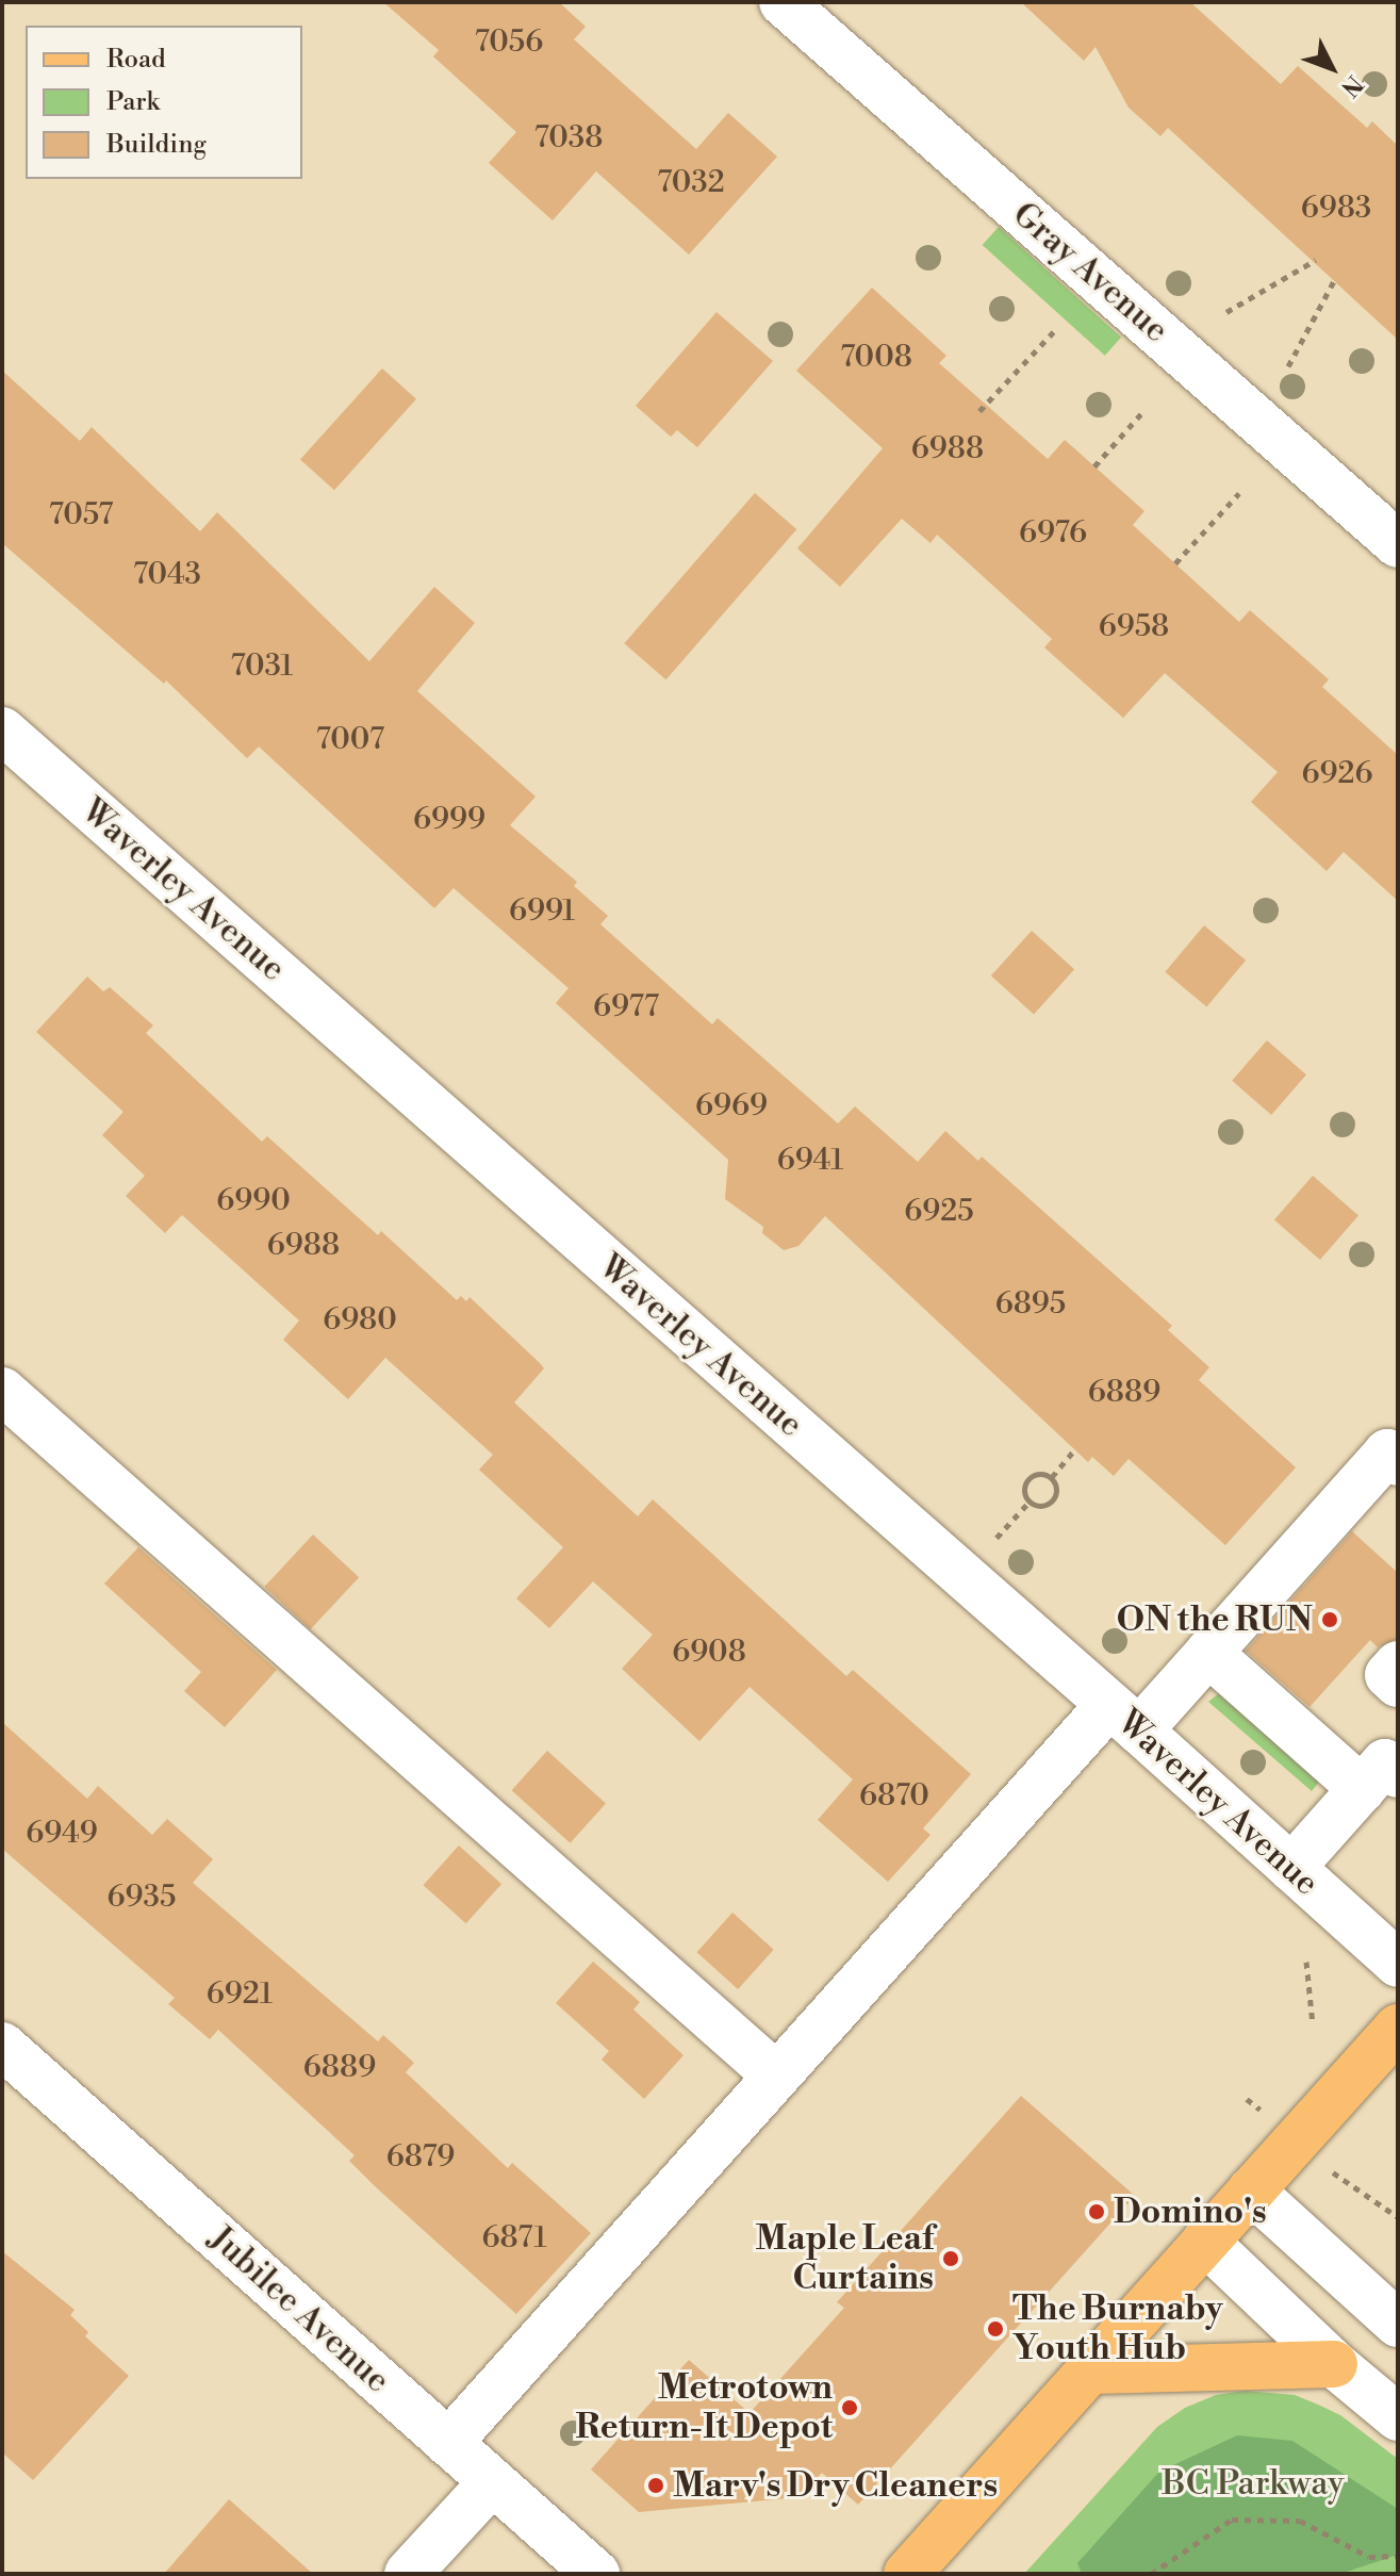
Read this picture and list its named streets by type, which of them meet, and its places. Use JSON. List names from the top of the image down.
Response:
{
  "streets": {
    "street": ["Gray Avenue", "Waverley Avenue", "Jubilee Avenue"]
  },
  "parks": ["BC Parkway"],
  "places": [
    "ON the RUN",
    "Domino's",
    "Maple Leaf Curtains",
    "The Burnaby Youth Hub",
    "Metrotown Return-It Depot",
    "Marv's Dry Cleaners"
  ],
  "house_numbers": [
    "7056",
    "7038",
    "7032",
    "6983",
    "7008",
    "6988",
    "7057",
    "6976",
    "7043",
    "6958",
    "7031",
    "7007",
    "6926",
    "6999",
    "6991",
    "6977",
    "6969",
    "6941",
    "6990",
    "6925",
    "6988",
    "6895",
    "6980",
    "6889",
    "6908",
    "6870",
    "6949",
    "6935",
    "6921",
    "6889",
    "6879",
    "6871"
  ],
  "legend": ["Road", "Park", "Building"],
  "north": "bottom right"
}
